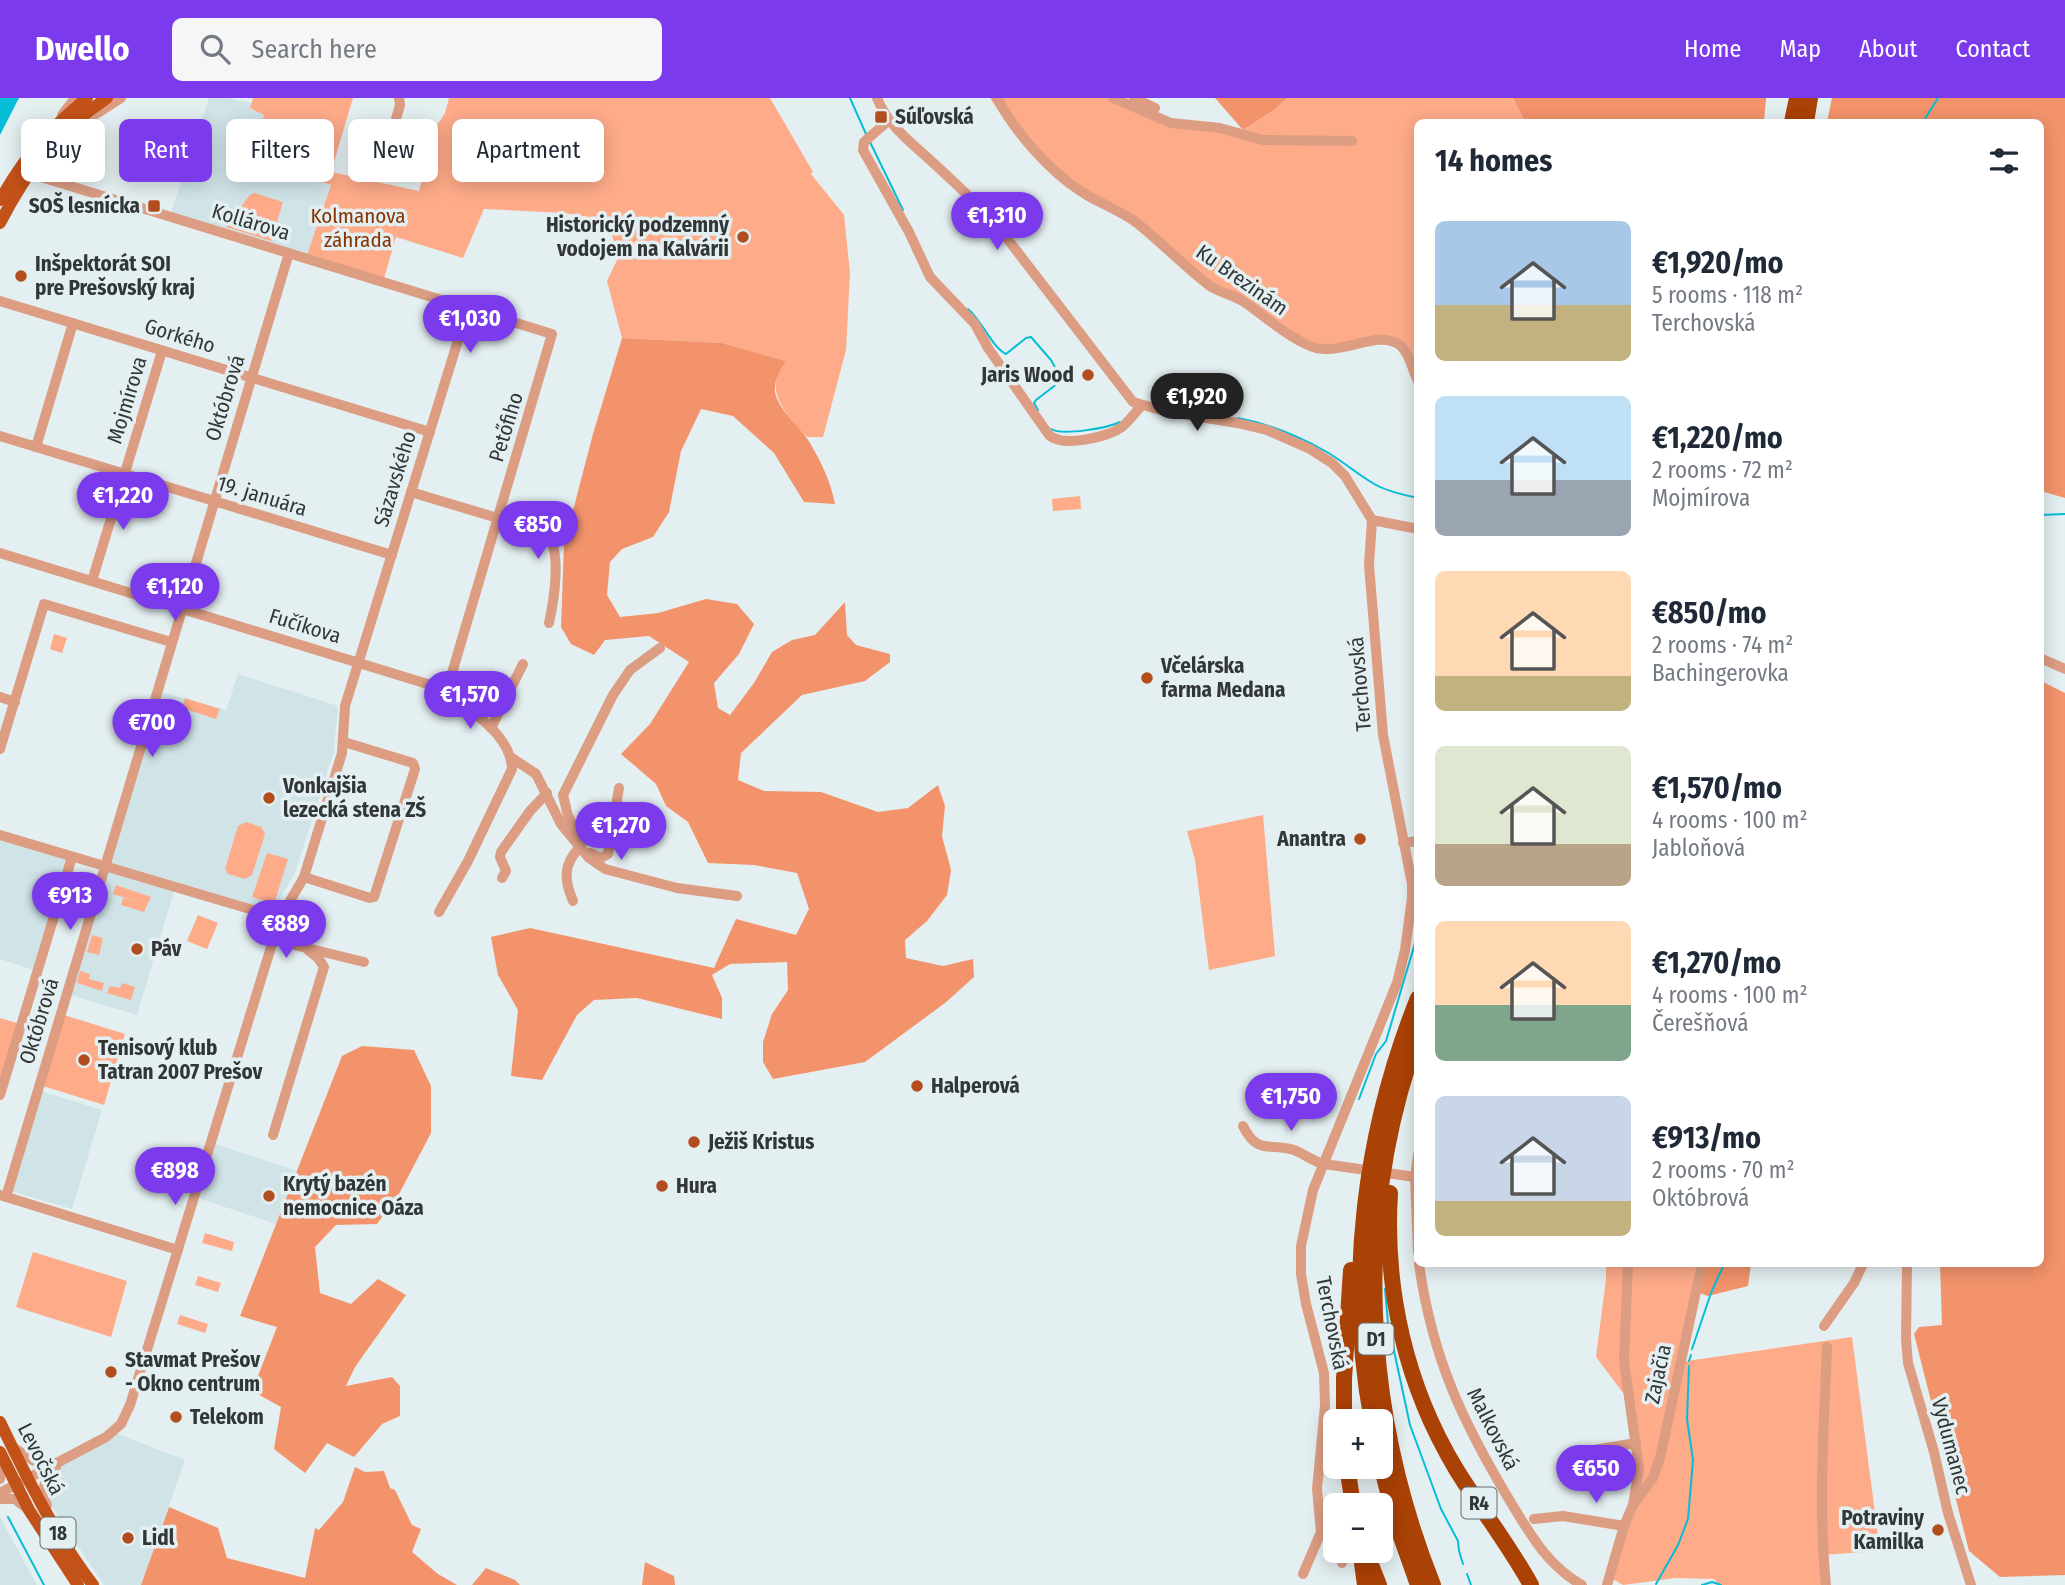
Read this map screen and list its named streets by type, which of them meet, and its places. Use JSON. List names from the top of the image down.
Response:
{
  "streets": {
    "highway": ["D1", "R4"],
    "main road": ["Levočská", "18"],
    "street": [
      "Kollárova",
      "Ku Brezinám",
      "Gorkého",
      "Októbrová",
      "Mojmírova",
      "Petőfiho",
      "Sázavského",
      "19. januára",
      "Fučíkova",
      "Terchovská",
      "Zajačia",
      "Malkovská",
      "Vydumanec"
    ]
  },
  "crossings": [
    ["Kollárova", "Októbrová"],
    ["Kollárova", "Petőfiho"],
    ["Kollárova", "Sázavského"],
    ["Gorkého", "Októbrová"],
    ["Gorkého", "Mojmírova"],
    ["Gorkého", "Sázavského"],
    ["Októbrová", "19. januára"],
    ["Októbrová", "Fučíkova"],
    ["Mojmírova", "19. januára"],
    ["Mojmírova", "Fučíkova"],
    ["Petőfiho", "Fučíkova"],
    ["Sázavského", "19. januára"],
    ["Sázavského", "Fučíkova"],
    ["Sázavského", "Levočská"],
    ["D1", "R4"]
  ],
  "parks": ["Kolmanova záhrada"],
  "places": {
    "transit": ["Súľovská", "SOŠ lesnícka"],
    "other": [
      "Historický podzemný vodojem na Kalvárii",
      "Inšpektorát SOI pre Prešovský kraj",
      "Jaris Wood",
      "Včelárska farma Medana",
      "Vonkajšia lezecká stena ZŠ",
      "Anantra",
      "Páv",
      "Tenisový klub Tatran 2007 Prešov",
      "Halperová",
      "Ježiš Kristus",
      "Hura",
      "Krytý bazén nemocnice Oáza",
      "Stavmat Prešov - Okno centrum",
      "Telekom",
      "Potraviny Kamilka",
      "Lidl"
    ]
  },
  "page": {
    "header": "Dwello",
    "search": "Search here",
    "nav": [
      "Home",
      "Map",
      "About",
      "Contact"
    ],
    "chip": [
      "Buy",
      "Rent",
      "Filters",
      "New",
      "Apartment"
    ],
    "heading": "14 homes",
    "price": [
      "€1,310",
      "€1,030",
      "€1,920",
      "€1,220",
      "€850",
      "€1,120",
      "€1,570",
      "€700",
      "€1,270",
      "€913",
      "€889",
      "€1,750",
      "€898",
      "€650"
    ],
    "list": [
      {
        "name": "€1,920/mo",
        "note": "5 rooms · 118 m² · Terchovská"
      },
      {
        "name": "€1,220/mo",
        "note": "2 rooms · 72 m² · Mojmírova"
      },
      {
        "name": "€850/mo",
        "note": "2 rooms · 74 m² · Bachingerovka"
      },
      {
        "name": "€1,570/mo",
        "note": "4 rooms · 100 m² · Jabloňová"
      },
      {
        "name": "€1,270/mo",
        "note": "4 rooms · 100 m² · Čerešňová"
      },
      {
        "name": "€913/mo",
        "note": "2 rooms · 70 m² · Októbrová"
      }
    ],
    "map_buttons": ["+", "−"]
  }
}
